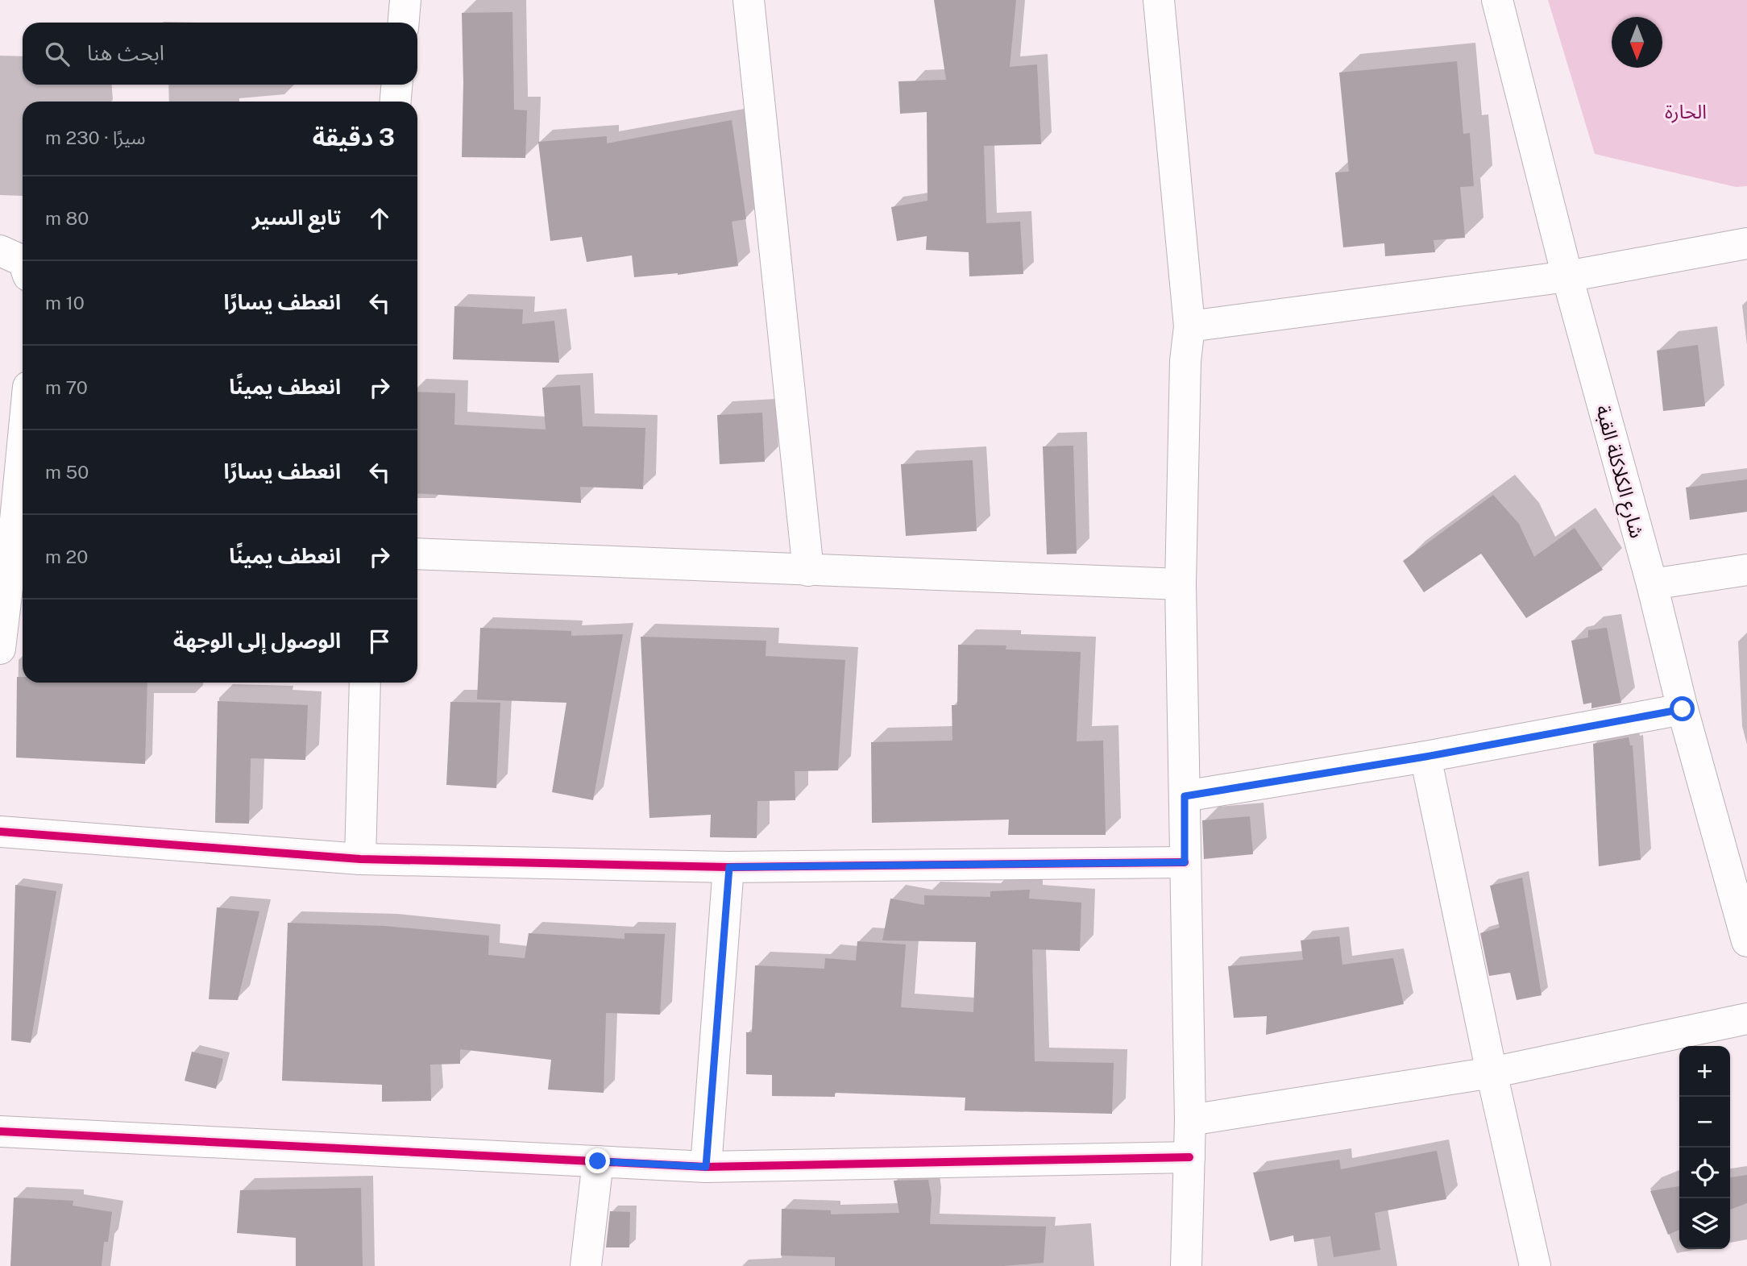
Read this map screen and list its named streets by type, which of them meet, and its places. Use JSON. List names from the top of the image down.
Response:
{
  "streets": {
    "street": ["شارع الكلاكلة القبة"]
  },
  "parks": ["الحارة"],
  "north": "bottom",
  "page": {
    "search": "ابحث هنا",
    "heading": ["3 دقيقة", "سيرًا · 230 m"],
    "list": [
      ["تابع السير", "80 m"],
      ["انعطف يسارًا", "10 m"],
      ["انعطف يمينًا", "70 m"],
      ["انعطف يسارًا", "50 m"],
      ["انعطف يمينًا", "20 m"],
      "الوصول إلى الوجهة"
    ],
    "map_buttons": ["+", "−"]
  }
}
